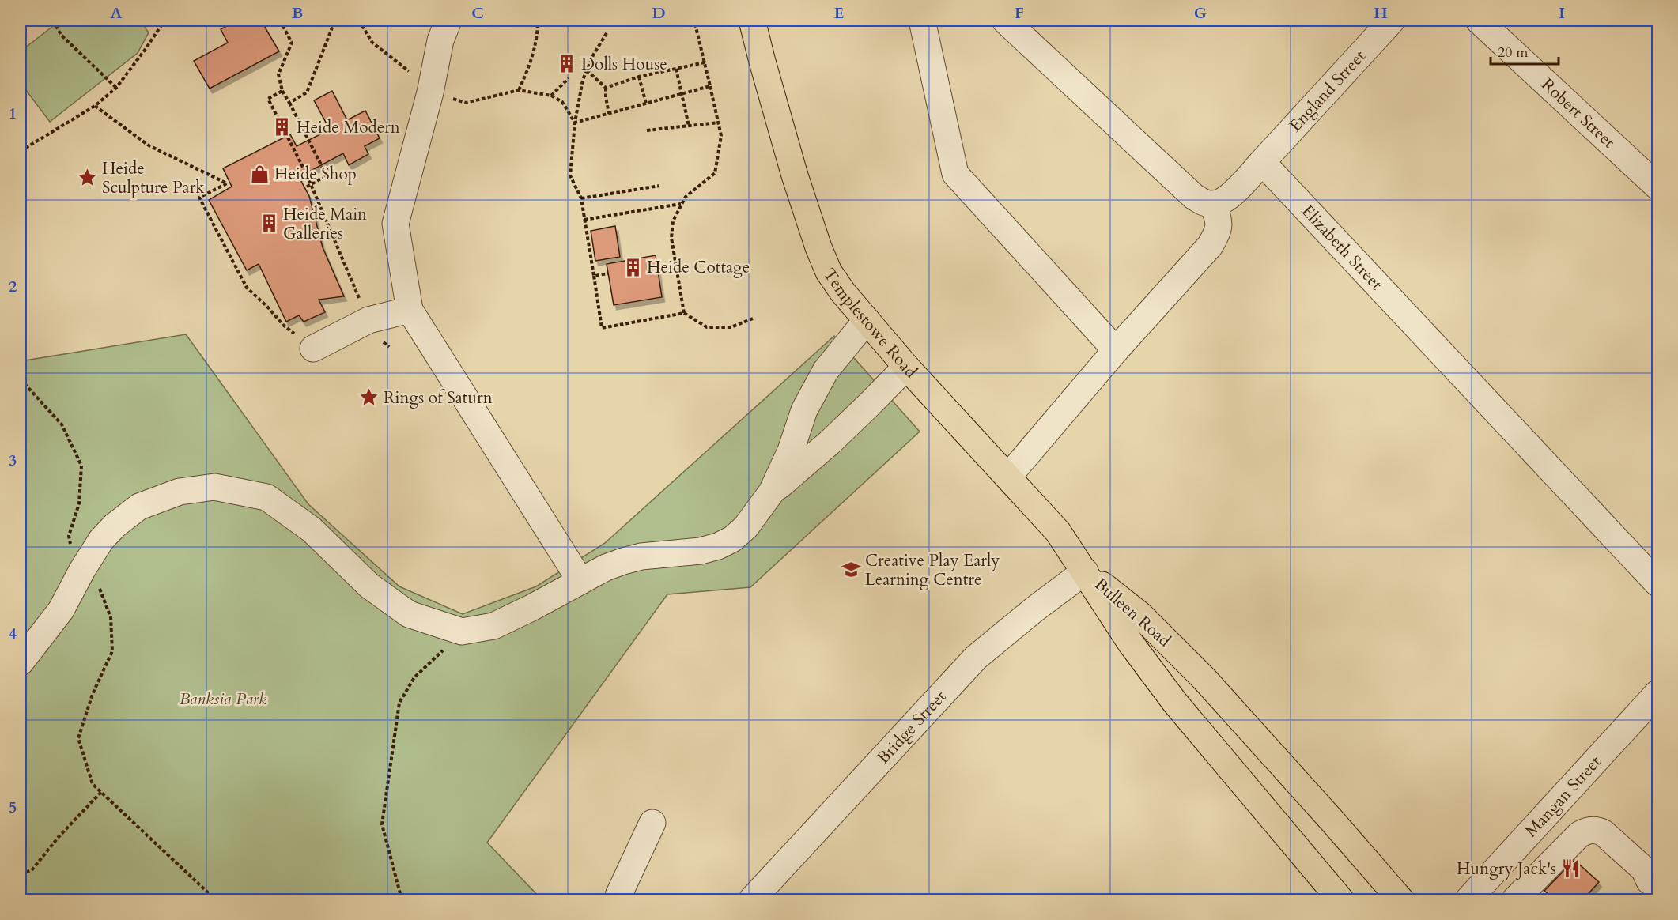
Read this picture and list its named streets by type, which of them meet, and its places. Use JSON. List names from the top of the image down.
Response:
{
  "streets": {
    "main road": ["Templestowe Road", "Bulleen Road"],
    "street": [
      "England Street",
      "Robert Street",
      "Elizabeth Street",
      "Bridge Street",
      "Mangan Street"
    ]
  },
  "crossings": [
    ["England Street", "Elizabeth Street"],
    ["Templestowe Road", "Bulleen Road"],
    ["Templestowe Road", "Bridge Street"],
    ["Bulleen Road", "Bridge Street"]
  ],
  "parks": ["Banksia Park"],
  "places": {
    "building": [
      "Dolls House",
      "Heide Modern",
      "Heide Main Galleries",
      "Heide Cottage"
    ],
    "shop": ["Heide Shop"],
    "place": ["Heide Sculpture Park", "Rings of Saturn"],
    "school or university": ["Creative Play Early Learning Centre"],
    "restaurant": ["Hungry Jack's"]
  },
  "scale_bar": "20 m",
  "grid": {
    "columns": [
      "A",
      "B",
      "C",
      "D",
      "E",
      "F",
      "G",
      "H",
      "I"
    ],
    "rows": [
      "1",
      "2",
      "3",
      "4",
      "5"
    ]
  }
}
